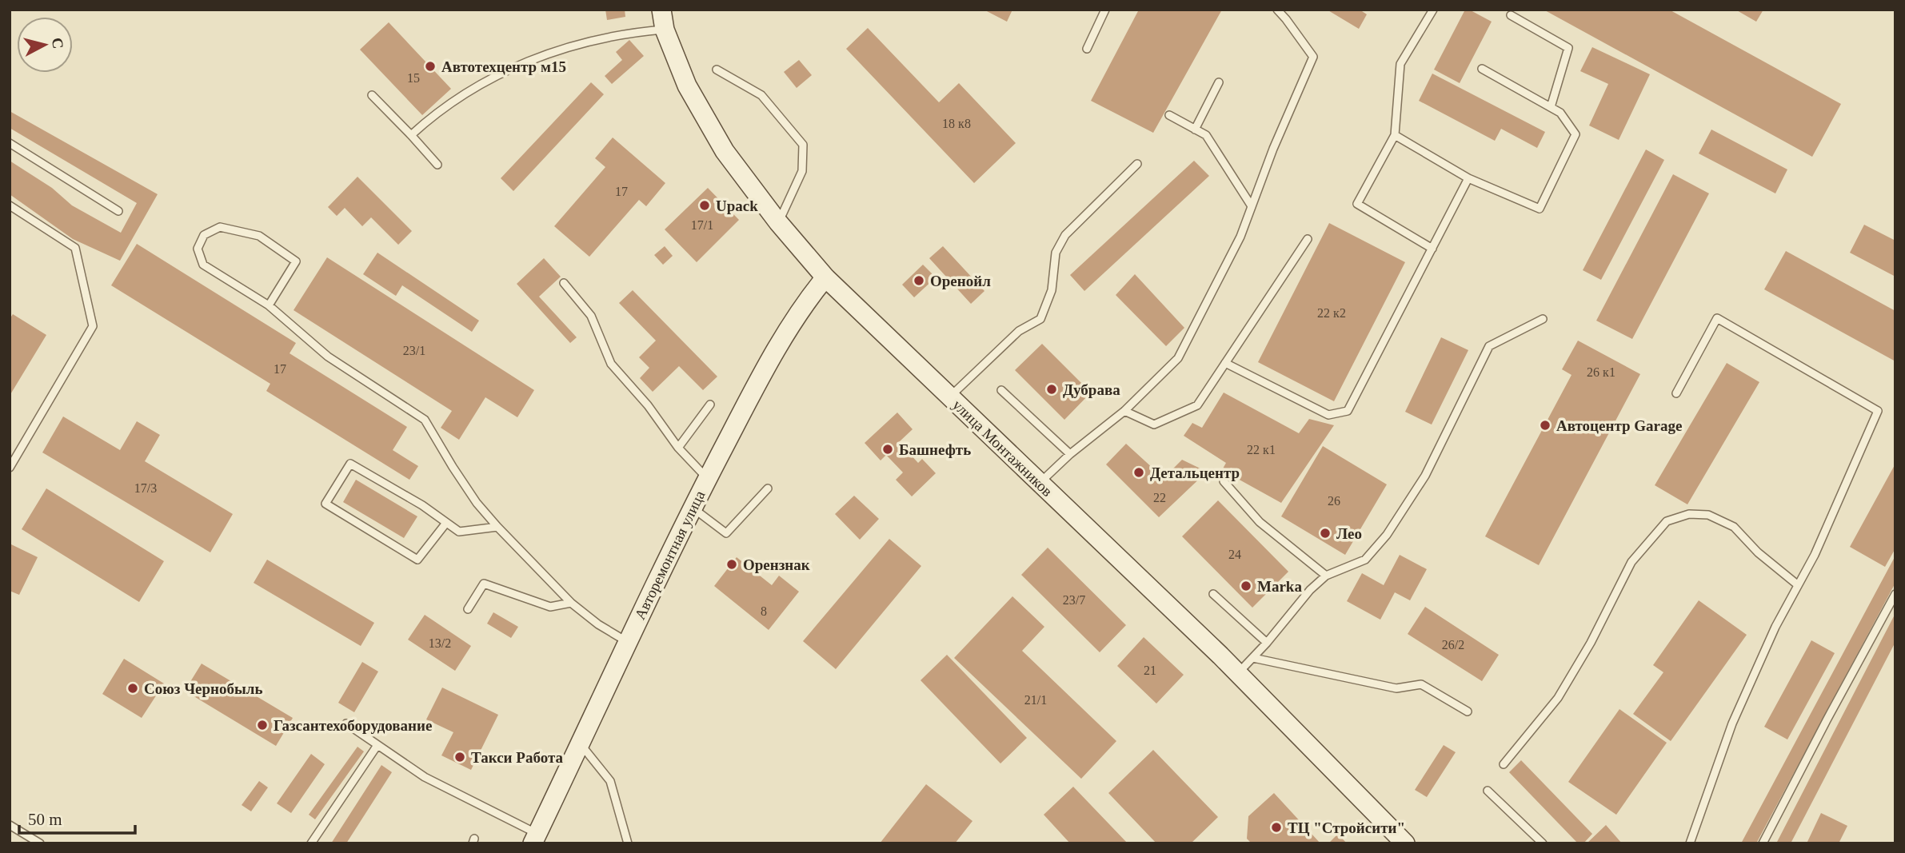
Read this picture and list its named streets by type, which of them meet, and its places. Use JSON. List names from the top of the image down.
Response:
{
  "streets": {
    "main road": ["улица Монтажников", "Авторемонтная улица"]
  },
  "crossings": [
    ["улица Монтажников", "Авторемонтная улица"]
  ],
  "places": [
    "Автотехцентр м15",
    "Upack",
    "Оренойл",
    "Дубрава",
    "Автоцентр Garage",
    "Башнефть",
    "Детальцентр",
    "Лео",
    "Орензнак",
    "Marka",
    "Союз Чернобыль",
    "Газсантехоборудование",
    "Такси Работа",
    "ТЦ \"Стройсити\""
  ],
  "house_numbers": [
    "15",
    "18 к8",
    "17",
    "17/1",
    "22 к2",
    "23/1",
    "17",
    "26 к1",
    "22 к1",
    "17/3",
    "22",
    "26",
    "24",
    "23/7",
    "8",
    "13/2",
    "26/2",
    "21",
    "21/1"
  ],
  "scale_bar": "50 m",
  "north": "right"
}
